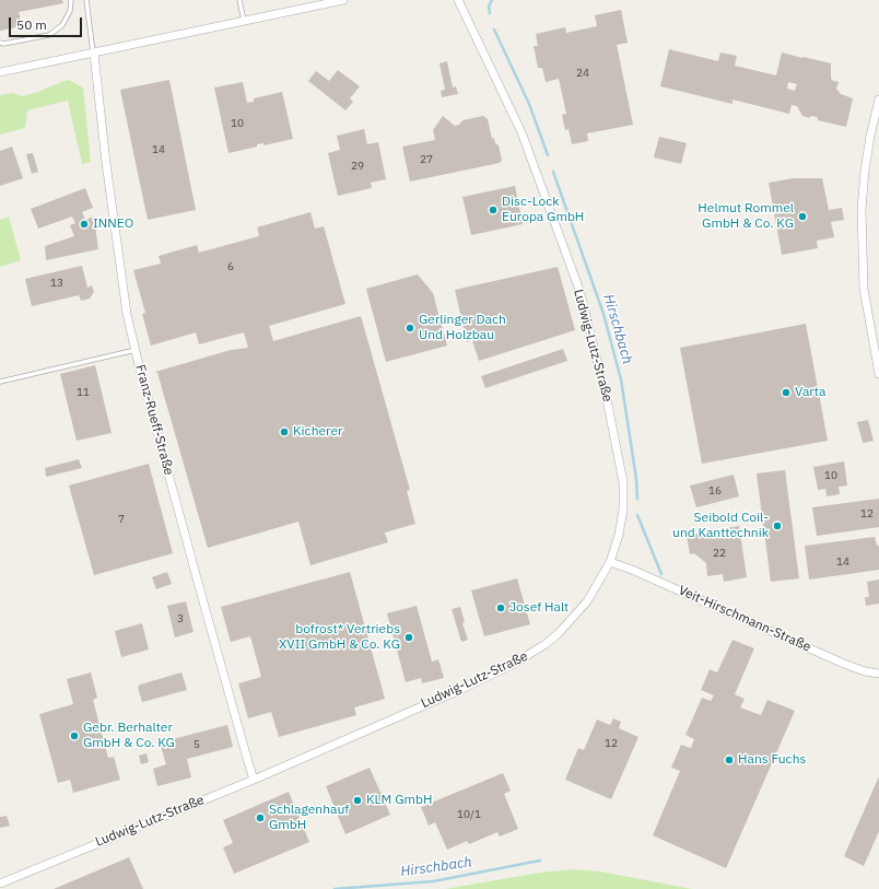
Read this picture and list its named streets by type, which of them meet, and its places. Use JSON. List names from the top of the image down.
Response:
{
  "streets": {
    "street": ["Ludwig-Lutz-Straße", "Franz-Rueff-Straße", "Veit-Hirschmann-Straße"]
  },
  "crossings": [
    ["Ludwig-Lutz-Straße", "Franz-Rueff-Straße"],
    ["Ludwig-Lutz-Straße", "Veit-Hirschmann-Straße"]
  ],
  "water": ["Hirschbach"],
  "places": [
    "Disc-Lock Europa GmbH",
    "Helmut Rommel GmbH & Co. KG",
    "INNEO",
    "Gerlinger Dach Und Holzbau",
    "Varta",
    "Kicherer",
    "Seibold Coil- und Kanttechnik",
    "Josef Halt",
    "bofrost* Vertriebs XVII GmbH & Co. KG",
    "Gebr. Berhalter GmbH & Co. KG",
    "Hans Fuchs",
    "KLM GmbH",
    "Schlagenhauf GmbH"
  ],
  "house_numbers": [
    "24",
    "10",
    "14",
    "27",
    "29",
    "6",
    "13",
    "11",
    "10",
    "16",
    "12",
    "7",
    "22",
    "14",
    "3",
    "12",
    "5",
    "10/1"
  ],
  "scale_bar": "50 m"
}
